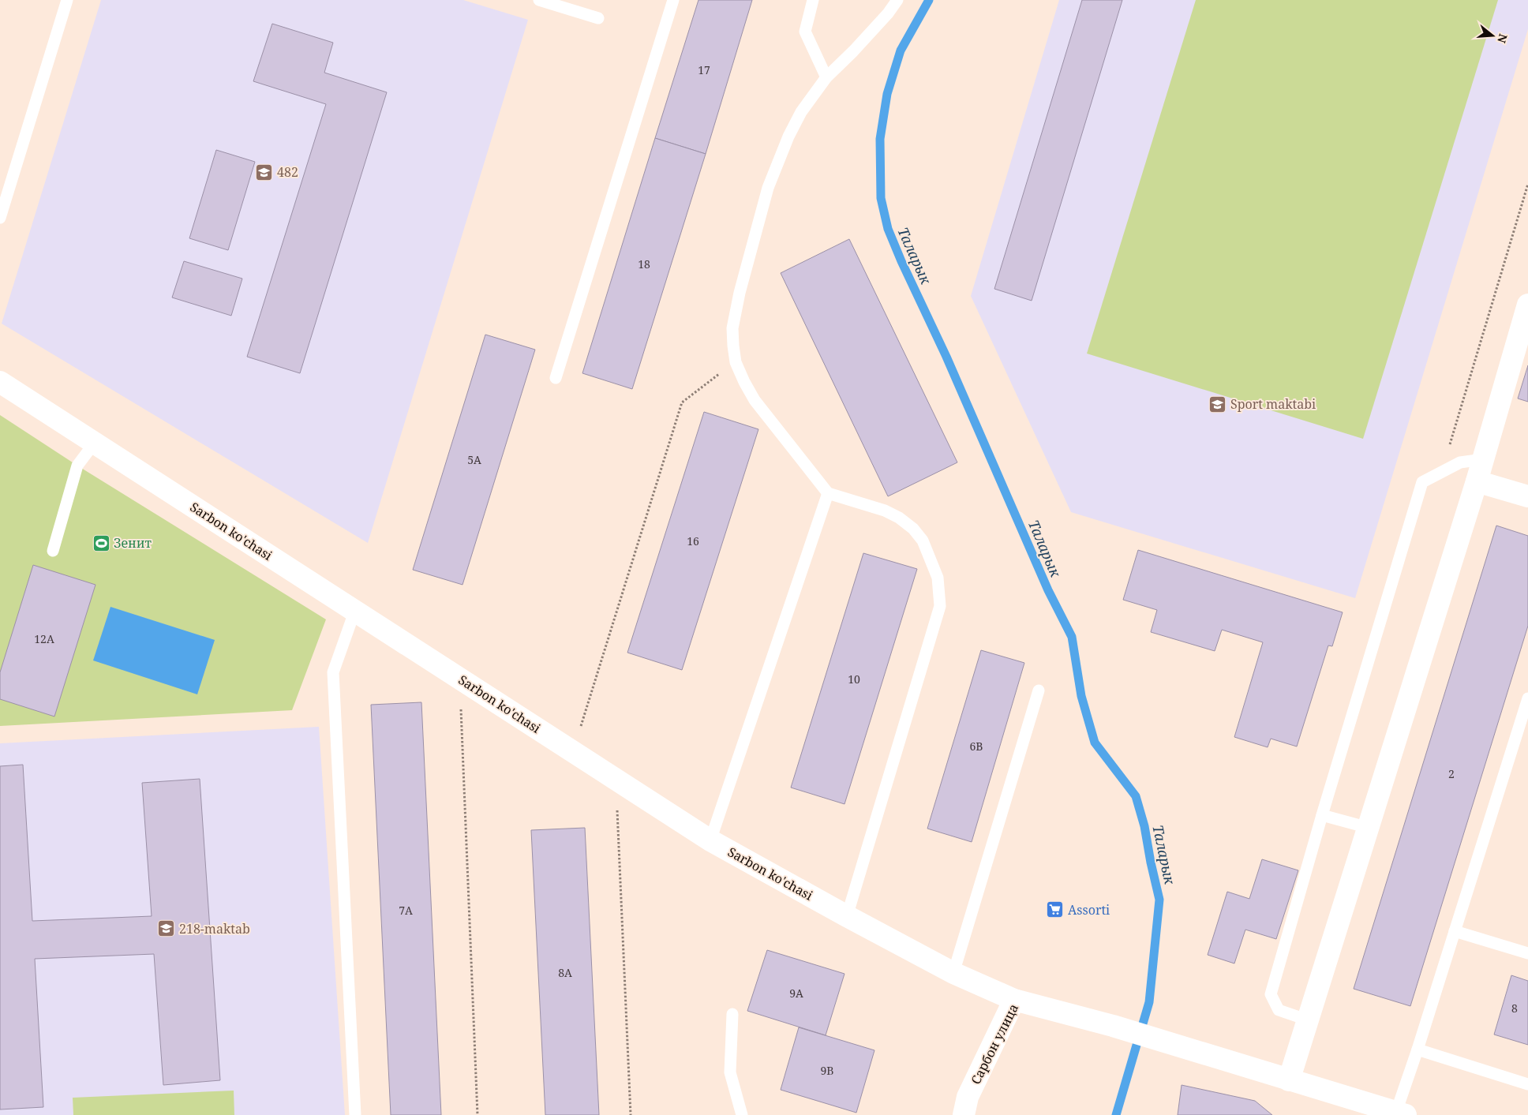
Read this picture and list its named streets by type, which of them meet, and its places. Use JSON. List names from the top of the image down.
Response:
{
  "streets": {
    "street": ["Sarbon ko'chasi", "Сарбон улица"]
  },
  "crossings": [
    ["Sarbon ko'chasi", "Сарбон улица"]
  ],
  "water": ["Таларык"],
  "places": {
    "school or university": ["482", "Sport maktabi", "218-maktab"],
    "sports": ["Зенит"],
    "supermarket": ["Assorti"]
  },
  "house_numbers": [
    "17",
    "18",
    "5А",
    "16",
    "12A",
    "10",
    "6В",
    "2",
    "7A",
    "8A",
    "9А",
    "8",
    "9B"
  ],
  "north": "right"
}
